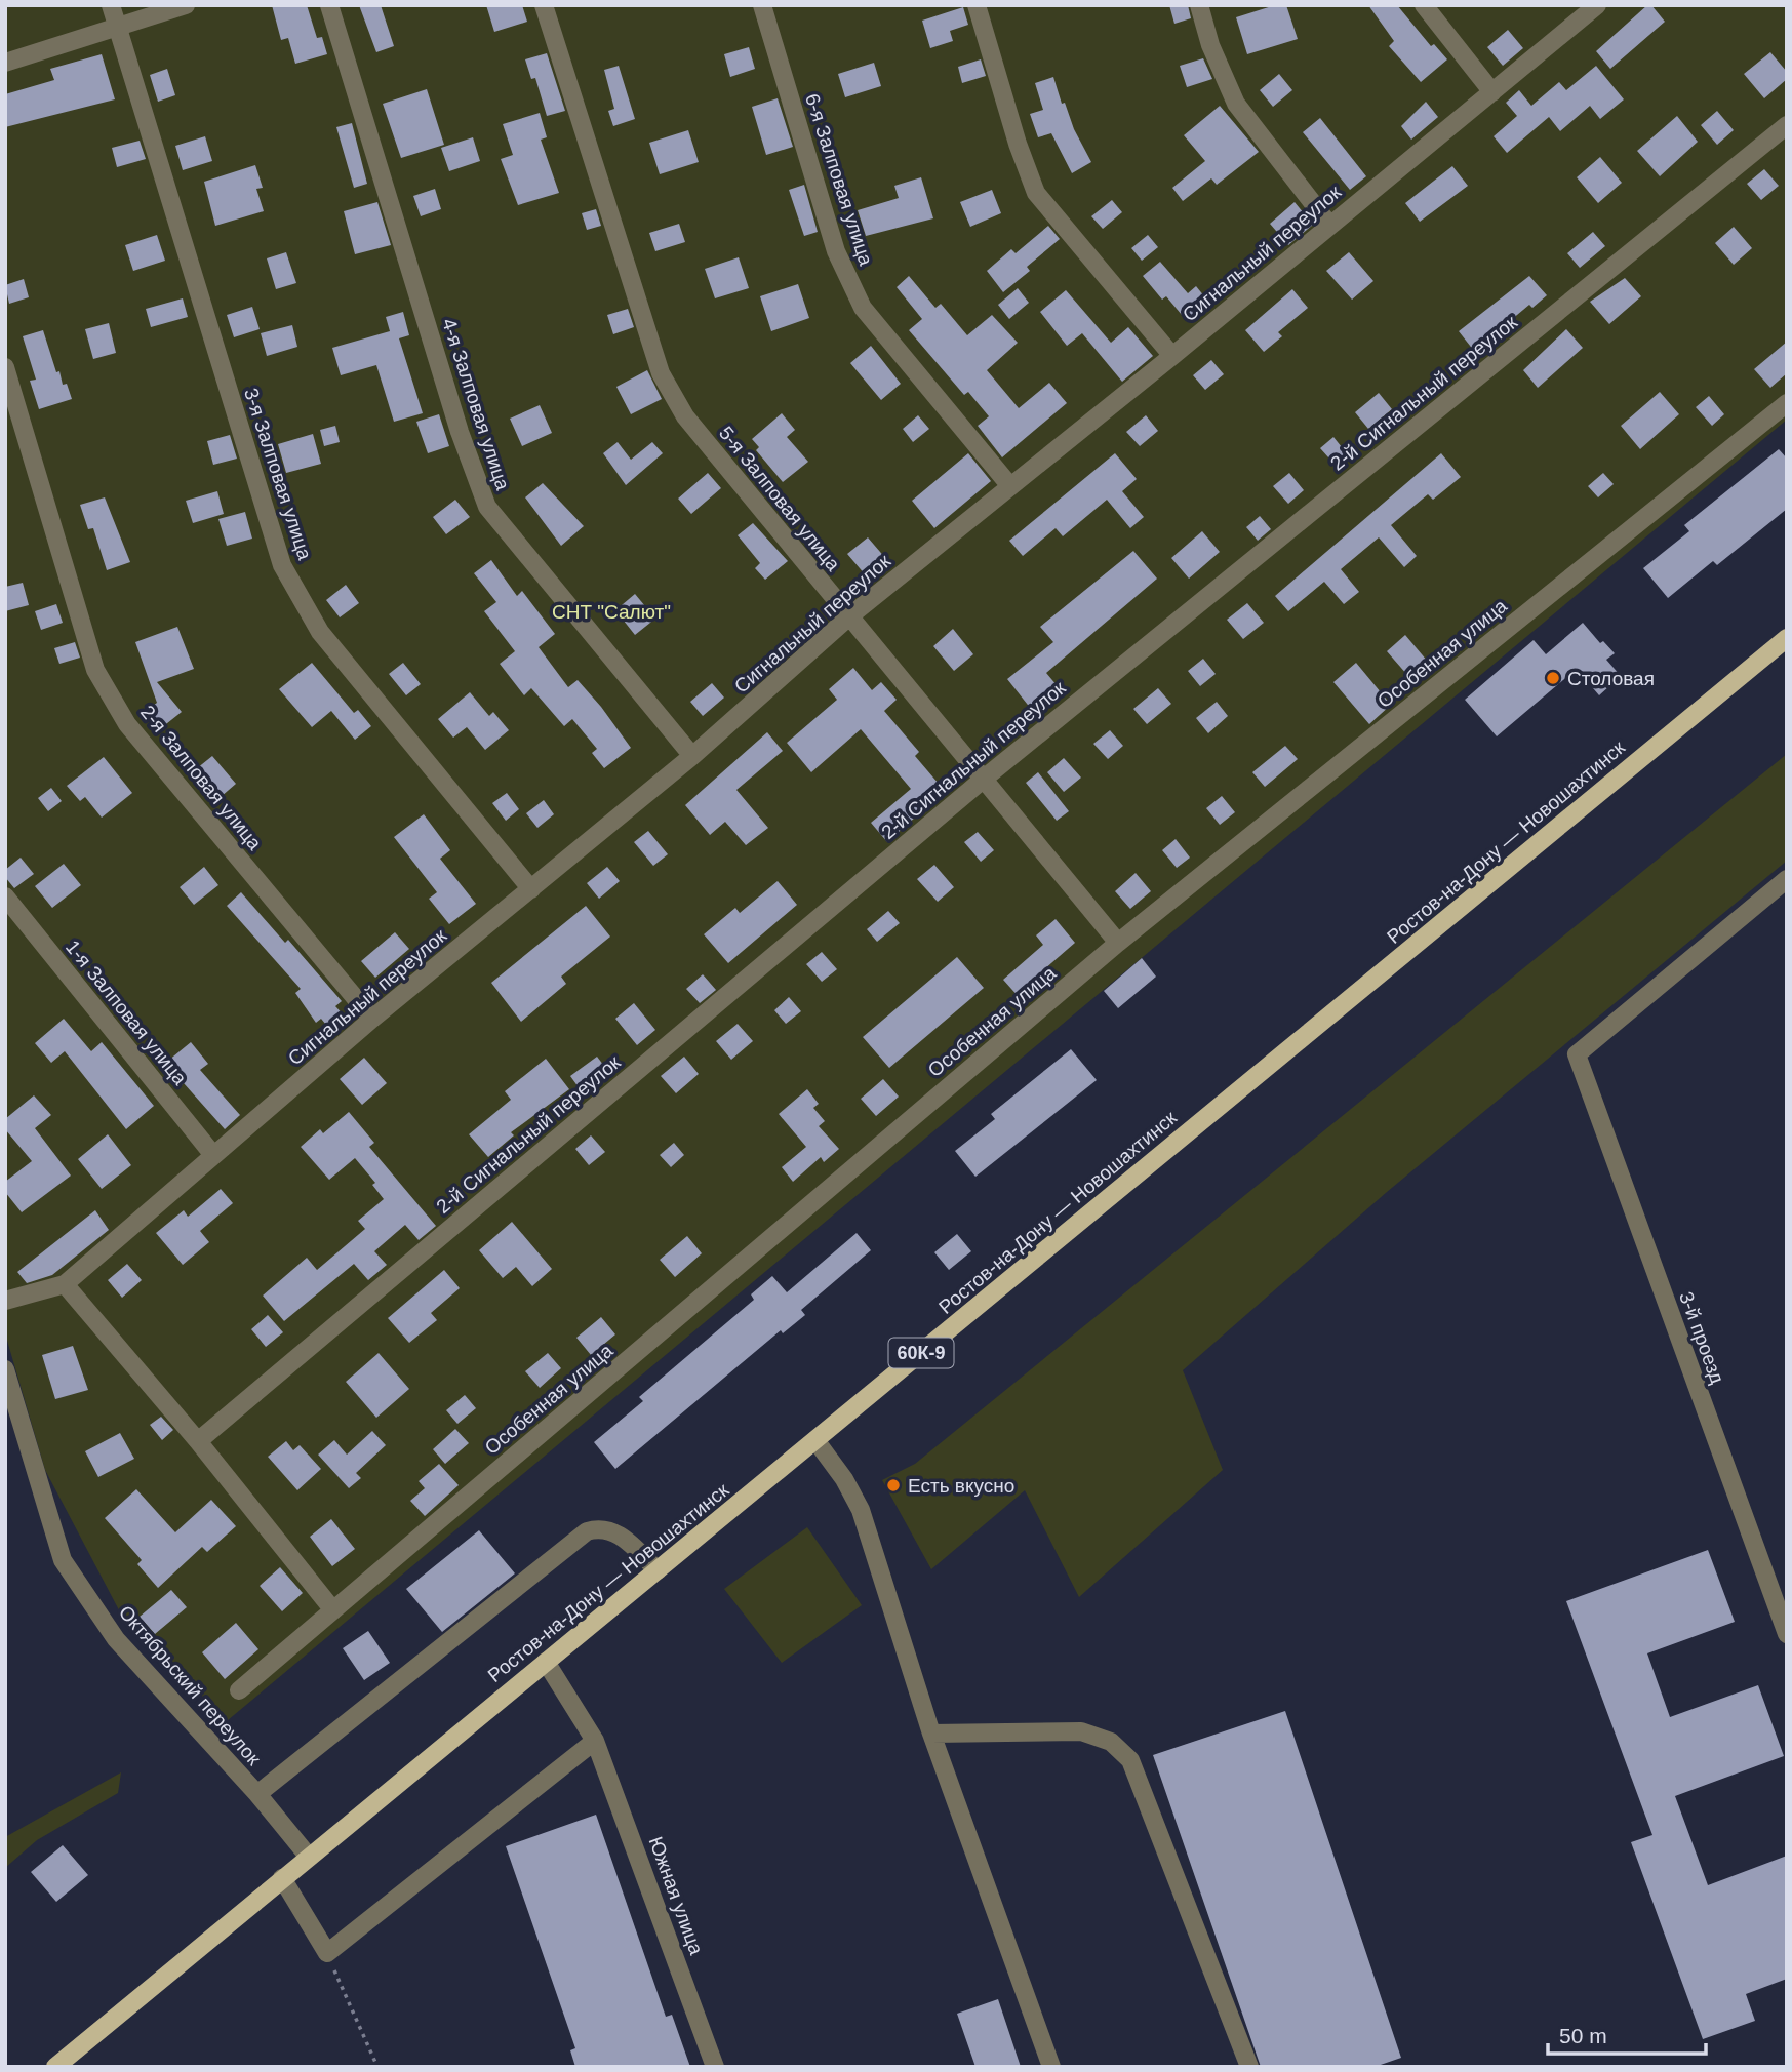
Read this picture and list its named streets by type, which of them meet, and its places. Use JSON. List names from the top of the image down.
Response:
{
  "streets": {
    "main road": ["Ростов-на-Дону — Новошахтинск", "60К-9"],
    "street": [
      "6-я Залповая улица",
      "Сигнальный переулок",
      "2-й Сигнальный переулок",
      "4-я Залповая улица",
      "3-я Залповая улица",
      "5-я Залповая улица",
      "Особенная улица",
      "2-я Залповая улица",
      "1-я Залповая улица",
      "3-й проезд",
      "Октябрьский переулок",
      "Южная улица"
    ]
  },
  "crossings": [
    ["6-я Залповая улица", "Сигнальный переулок"],
    ["Сигнальный переулок", "4-я Залповая улица"],
    ["Сигнальный переулок", "3-я Залповая улица"],
    ["Сигнальный переулок", "5-я Залповая улица"],
    ["Сигнальный переулок", "2-я Залповая улица"],
    ["Сигнальный переулок", "1-я Залповая улица"],
    ["2-й Сигнальный переулок", "5-я Залповая улица"],
    ["5-я Залповая улица", "Особенная улица"],
    ["Ростов-на-Дону — Новошахтинск", "Октябрьский переулок"],
    ["Ростов-на-Дону — Новошахтинск", "Южная улица"]
  ],
  "parks": ["СНТ \"Салют\""],
  "places": ["Столовая", "Есть вкусно"],
  "scale_bar": "50 m"
}
